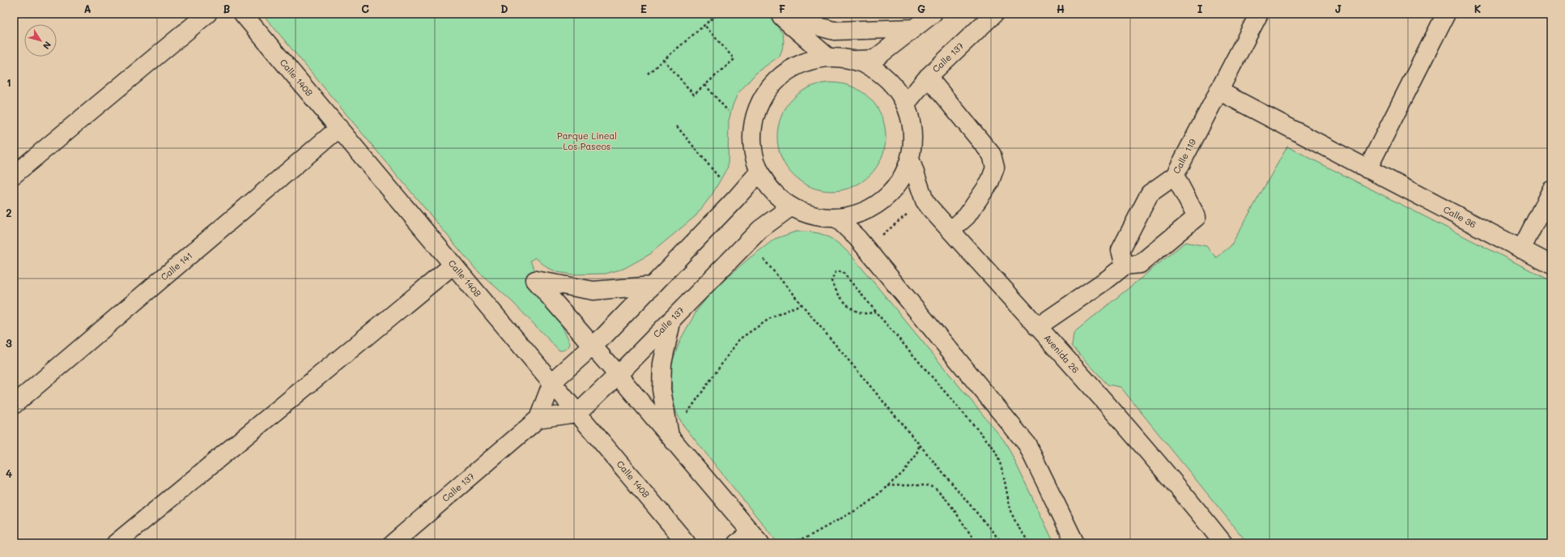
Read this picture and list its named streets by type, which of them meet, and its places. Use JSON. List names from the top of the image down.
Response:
{
  "streets": {
    "street": [
      "Calle 137",
      "Calle 140B",
      "Calle 119",
      "Calle 36",
      "Calle 141",
      "Avenida 26"
    ]
  },
  "crossings": [
    ["Calle 137", "Calle 140B"],
    ["Calle 140B", "Calle 141"],
    ["Calle 119", "Calle 36"]
  ],
  "parks": ["Parque Lineal Los Paseos"],
  "north": "bottom right",
  "grid": {
    "columns": [
      "A",
      "B",
      "C",
      "D",
      "E",
      "F",
      "G",
      "H",
      "I",
      "J",
      "K"
    ],
    "rows": [
      "1",
      "2",
      "3",
      "4"
    ]
  }
}
